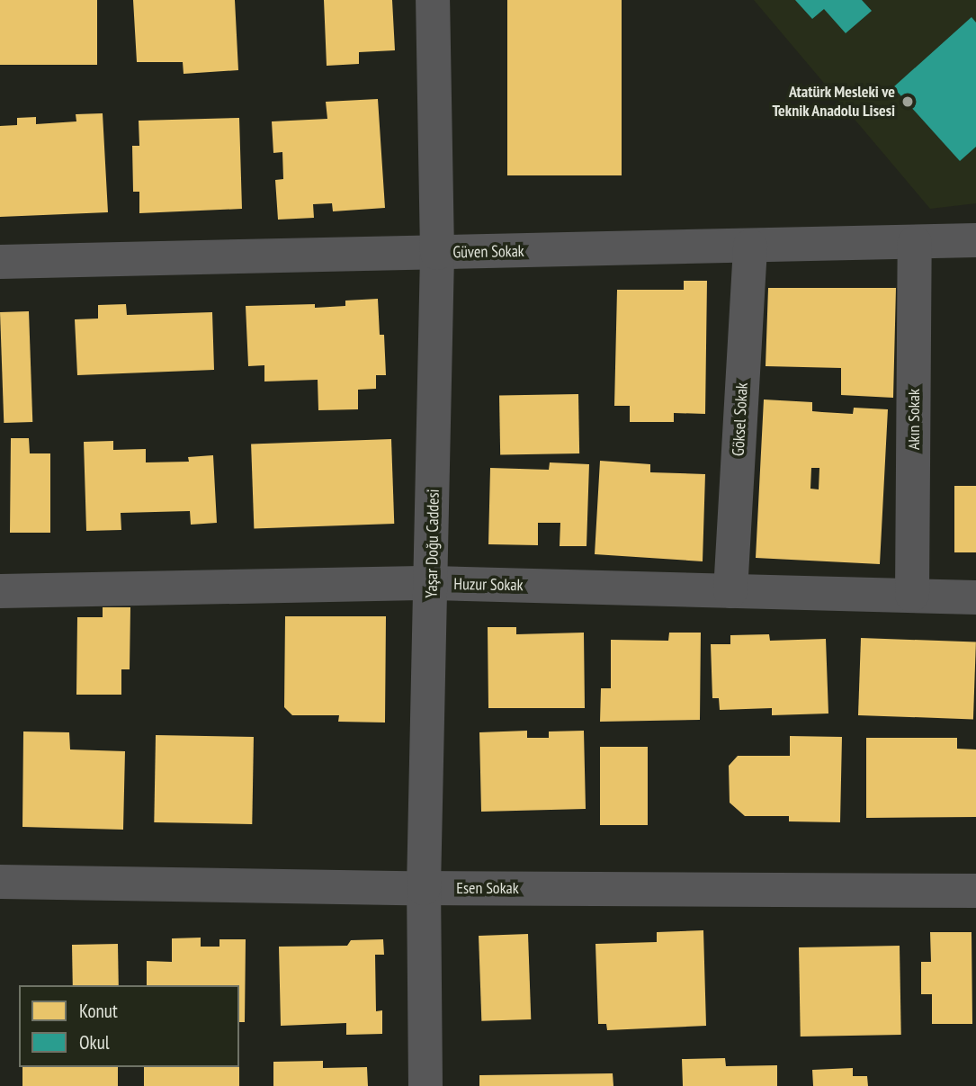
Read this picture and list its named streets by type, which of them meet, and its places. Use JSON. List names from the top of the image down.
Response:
{
  "streets": {
    "street": [
      "Güven Sokak",
      "Göksel Sokak",
      "Akın Sokak",
      "Yaşar Doğu Caddesi",
      "Huzur Sokak",
      "Esen Sokak"
    ]
  },
  "crossings": [
    ["Güven Sokak", "Göksel Sokak"],
    ["Güven Sokak", "Akın Sokak"],
    ["Güven Sokak", "Yaşar Doğu Caddesi"],
    ["Göksel Sokak", "Huzur Sokak"],
    ["Akın Sokak", "Huzur Sokak"],
    ["Yaşar Doğu Caddesi", "Huzur Sokak"],
    ["Yaşar Doğu Caddesi", "Esen Sokak"]
  ],
  "places": ["Atatürk Mesleki ve Teknik Anadolu Lisesi"],
  "legend": ["Konut", "Okul"]
}
